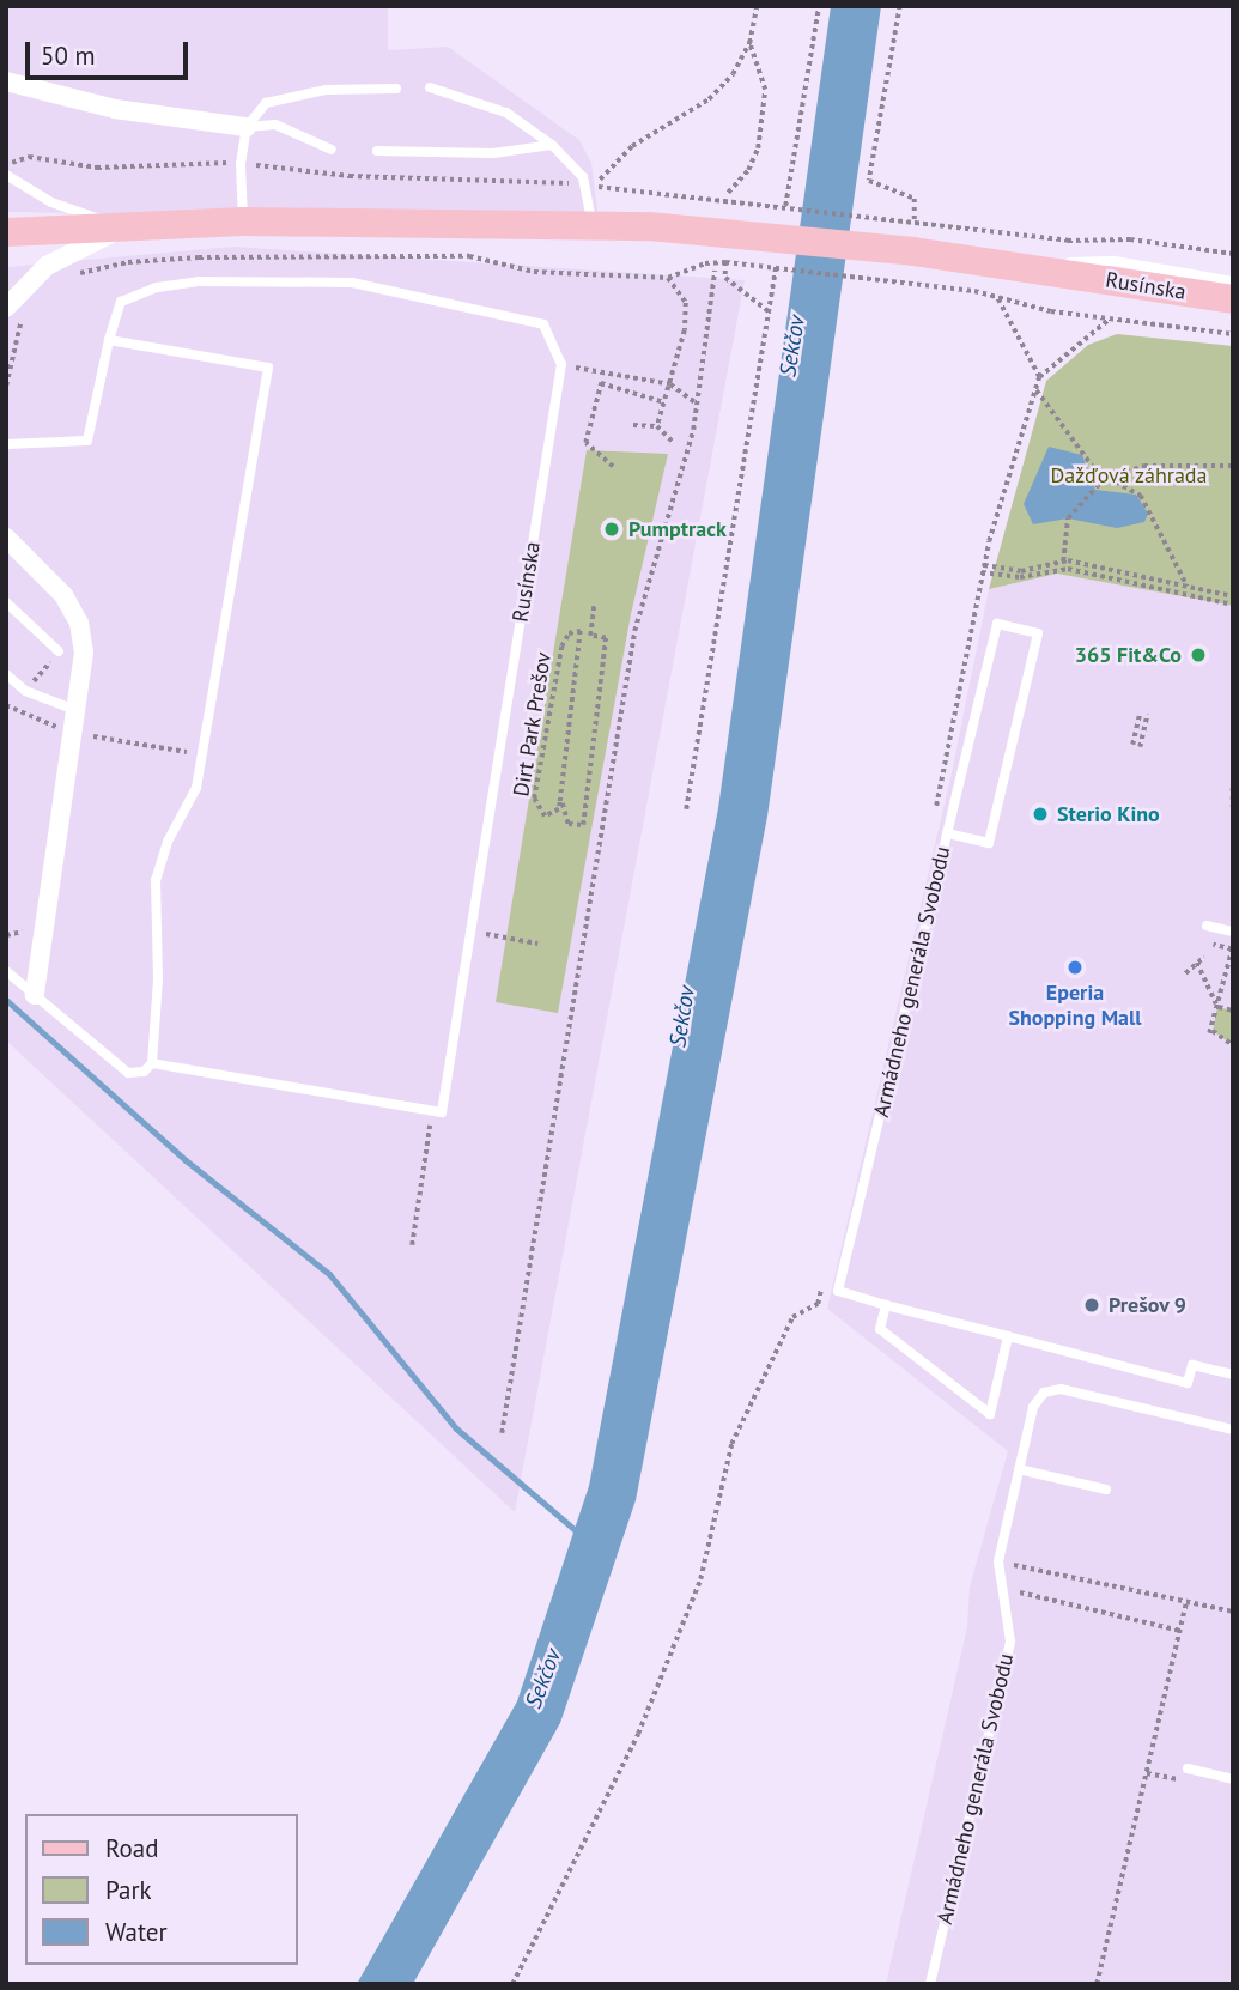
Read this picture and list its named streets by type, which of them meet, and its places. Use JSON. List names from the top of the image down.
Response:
{
  "streets": {
    "main road": ["Rusínska"],
    "lane": ["Armádneho generála Svobodu"],
    "path": ["Dirt Park Prešov"]
  },
  "water": ["Sekčov"],
  "parks": ["Dažďová záhrada"],
  "places": [
    "Pumptrack",
    "365 Fit&Co",
    "Sterio Kino",
    "Eperia Shopping Mall",
    "Prešov 9"
  ],
  "legend": ["Road", "Park", "Water"],
  "scale_bar": "50 m"
}
